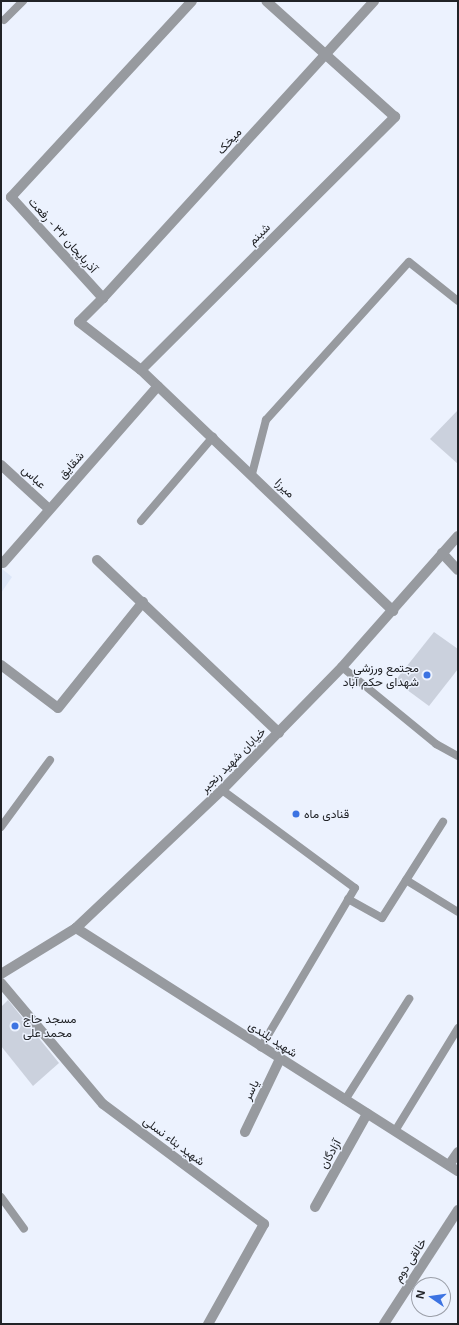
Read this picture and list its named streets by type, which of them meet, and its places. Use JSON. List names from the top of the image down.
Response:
{
  "streets": {
    "street": [
      "میخک",
      "شبنم",
      "آذربایجان ۳۲ - رفعت",
      "شقایق",
      "عباس",
      "میرزا",
      "خیابان شهید رنجبر",
      "شهید بلندی",
      "یاسر",
      "شهید بناء نسلی",
      "آزادگان",
      "خالقی دوم"
    ]
  },
  "crossings": [
    ["میخک", "شبنم"],
    ["میخک", "آذربایجان ۳۲ - رفعت"],
    ["شقایق", "عباس"],
    ["شقایق", "میرزا"],
    ["میرزا", "خیابان شهید رنجبر"],
    ["خیابان شهید رنجبر", "شهید بلندی"],
    ["شهید بلندی", "یاسر"],
    ["شهید بلندی", "آزادگان"]
  ],
  "places": ["مجتمع ورزشی شهدای حکم آباد", "قنادی ماه", "مسجد حاج محمد علی"],
  "north": "left"
}
